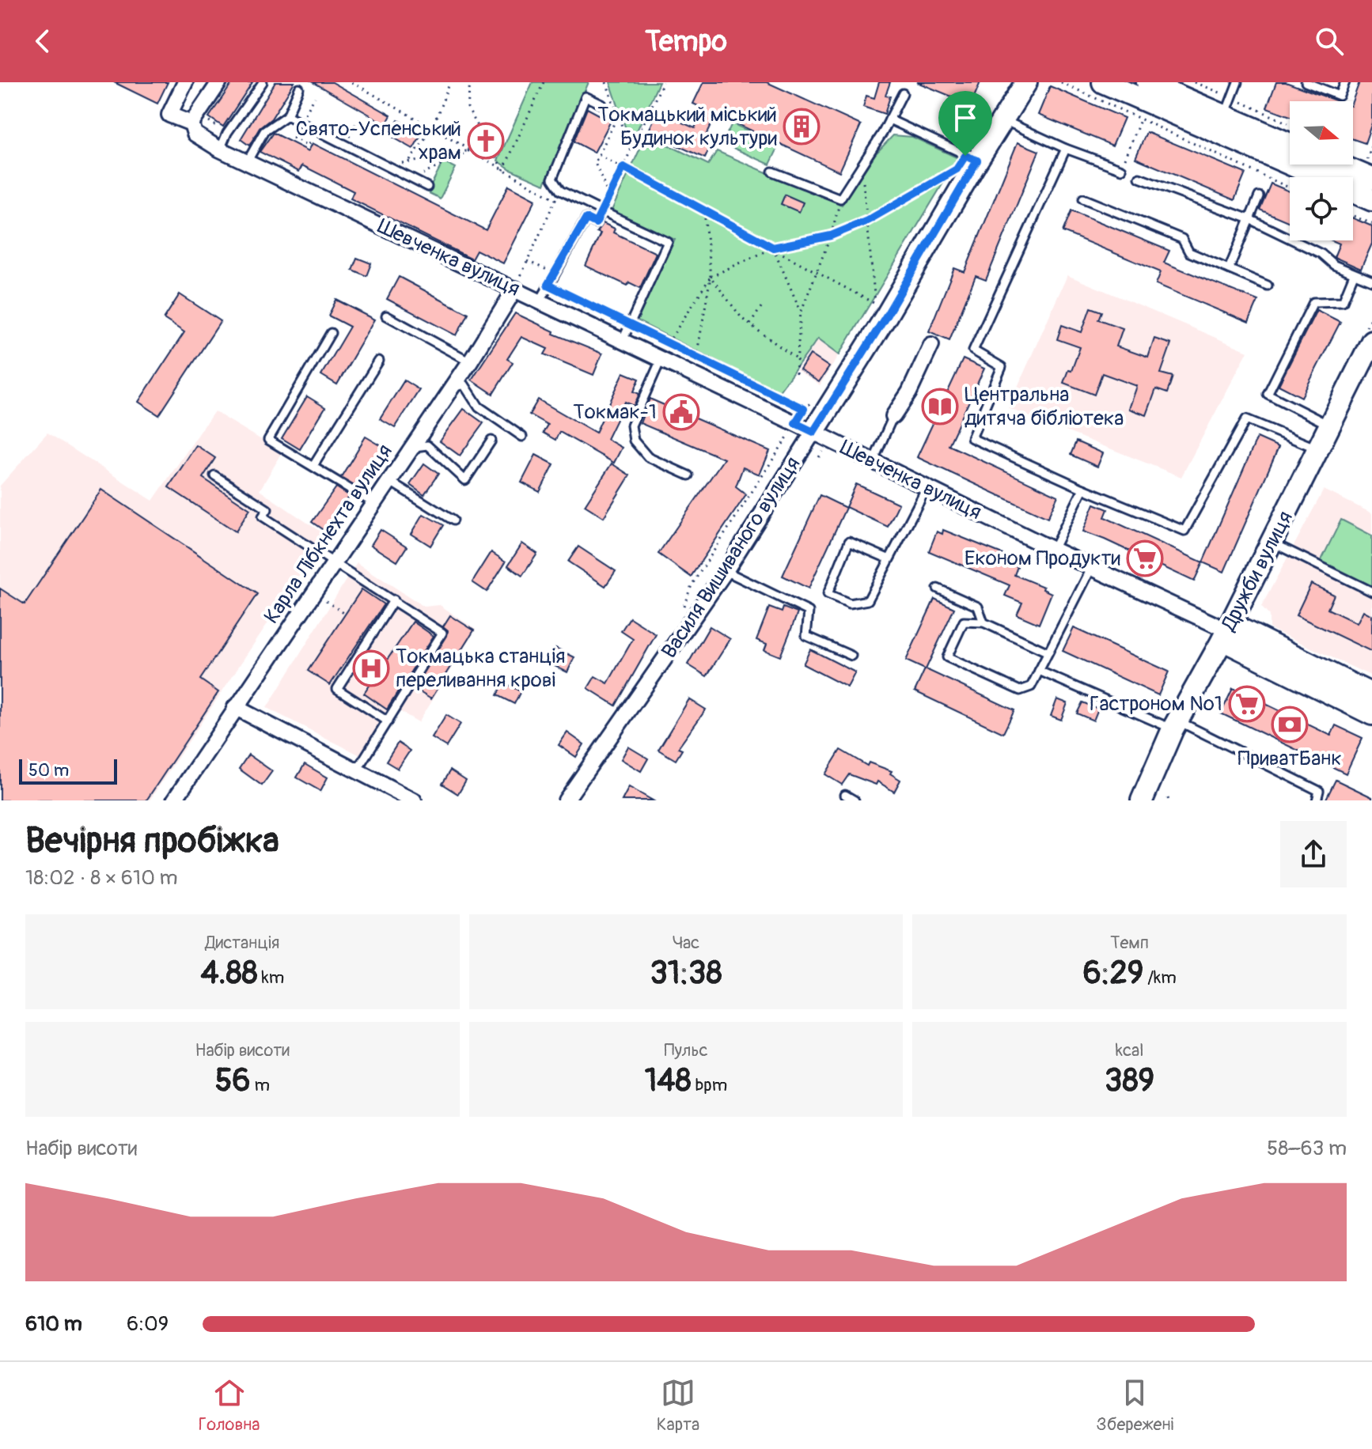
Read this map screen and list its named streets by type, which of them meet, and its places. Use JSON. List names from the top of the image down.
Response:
{
  "streets": {
    "street": [
      "Шевченка вулиця",
      "Карла Лібкнехта вулиця",
      "Василя Вишиваного вулиця",
      "Дружби вулиця"
    ]
  },
  "crossings": [
    ["Шевченка вулиця", "Карла Лібкнехта вулиця"],
    ["Шевченка вулиця", "Василя Вишиваного вулиця"],
    ["Шевченка вулиця", "Дружби вулиця"]
  ],
  "places": {
    "building": ["Токмацький міський Будинок культури"],
    "church": ["Свято-Успенський храм"],
    "library": ["Центральна дитяча бібліотека"],
    "public building": ["Токмак-1"],
    "supermarket": ["Економ Продукти", "Гастроном №1"],
    "hospital": ["Токмацька станція переливання крові"],
    "bank": ["ПриватБанк"]
  },
  "scale_bar": "50 m",
  "north": "right",
  "page": {
    "header": "Tempo",
    "scale": "50 m",
    "heading": ["Вечірня пробіжка", "18:02 · 8 × 610 m"],
    "stats": [
      ["Дистанція", "4.88 km"],
      ["Час", "31:38"],
      ["Темп", "6:29 /km"],
      ["Набір висоти", "56 m"],
      ["Пульс", "148 bpm"],
      ["kcal", "389"]
    ],
    "chart": ["Набір висоти", "58–63 m"],
    "list": [
      {
        "name": "610 m",
        "note": "6:09"
      }
    ],
    "tabs": ["Головна", "Карта", "Збережені"]
  }
}
